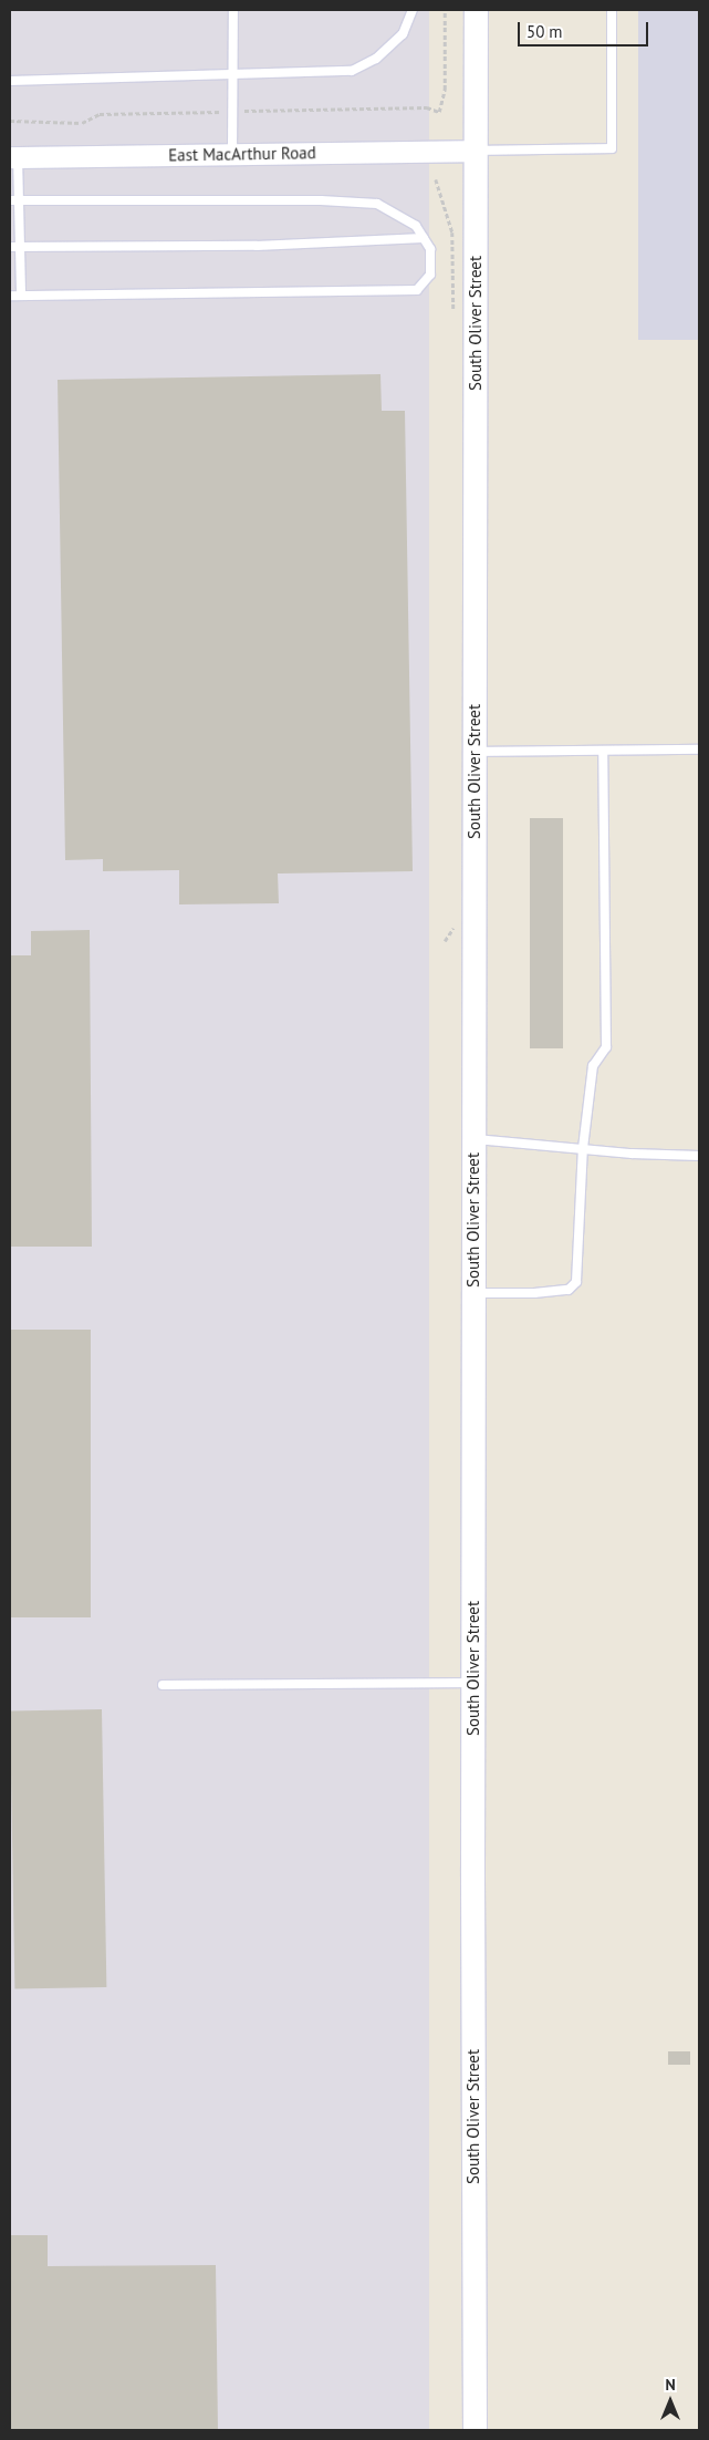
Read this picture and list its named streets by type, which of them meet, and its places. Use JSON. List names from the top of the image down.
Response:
{
  "streets": {
    "main road": ["South Oliver Street"],
    "street": ["East MacArthur Road"]
  },
  "crossings": [
    ["East MacArthur Road", "South Oliver Street"]
  ],
  "scale_bar": "50 m",
  "north": "top"
}
